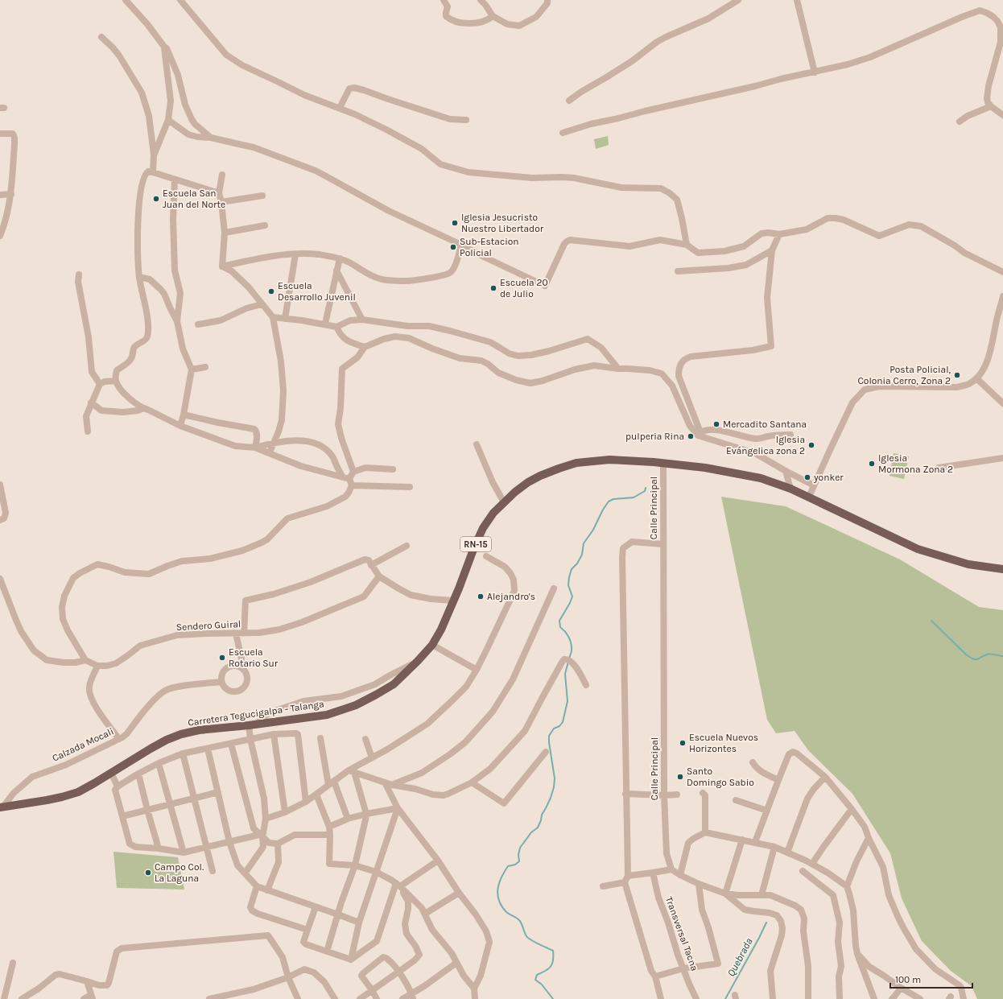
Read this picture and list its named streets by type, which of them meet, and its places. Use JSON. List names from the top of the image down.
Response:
{
  "streets": {
    "main road": ["RN-15", "Carretera Tegucigalpa - Talanga"],
    "street": [
      "Calle Principal",
      "Sendero Guiral",
      "Calzada Mocali",
      "Transversal Tacna"
    ]
  },
  "crossings": [
    ["Calle Principal", "Carretera Tegucigalpa - Talanga"],
    ["Carretera Tegucigalpa - Talanga", "Calzada Mocali"]
  ],
  "water": ["Quebrada"],
  "places": [
    "Escuela San Juan del Norte",
    "Iglesia Jesucristo Nuestro Libertador",
    "Sub-Estacion Policial",
    "Escuela 20 de Julio",
    "Escuela Desarrollo Juvenil",
    "Posta Policial, Colonia Cerro, Zona 2",
    "Mercadito Santana",
    "pulperia Rina",
    "Iglesia Evángelica zona 2",
    "Iglesia Mormona Zona 2",
    "yonker",
    "Alejandro's",
    "Escuela Rotario Sur",
    "Escuela Nuevos Horizontes",
    "Santo Domingo Sabio",
    "Campo Col. La Laguna"
  ],
  "scale_bar": "100 m"
}
